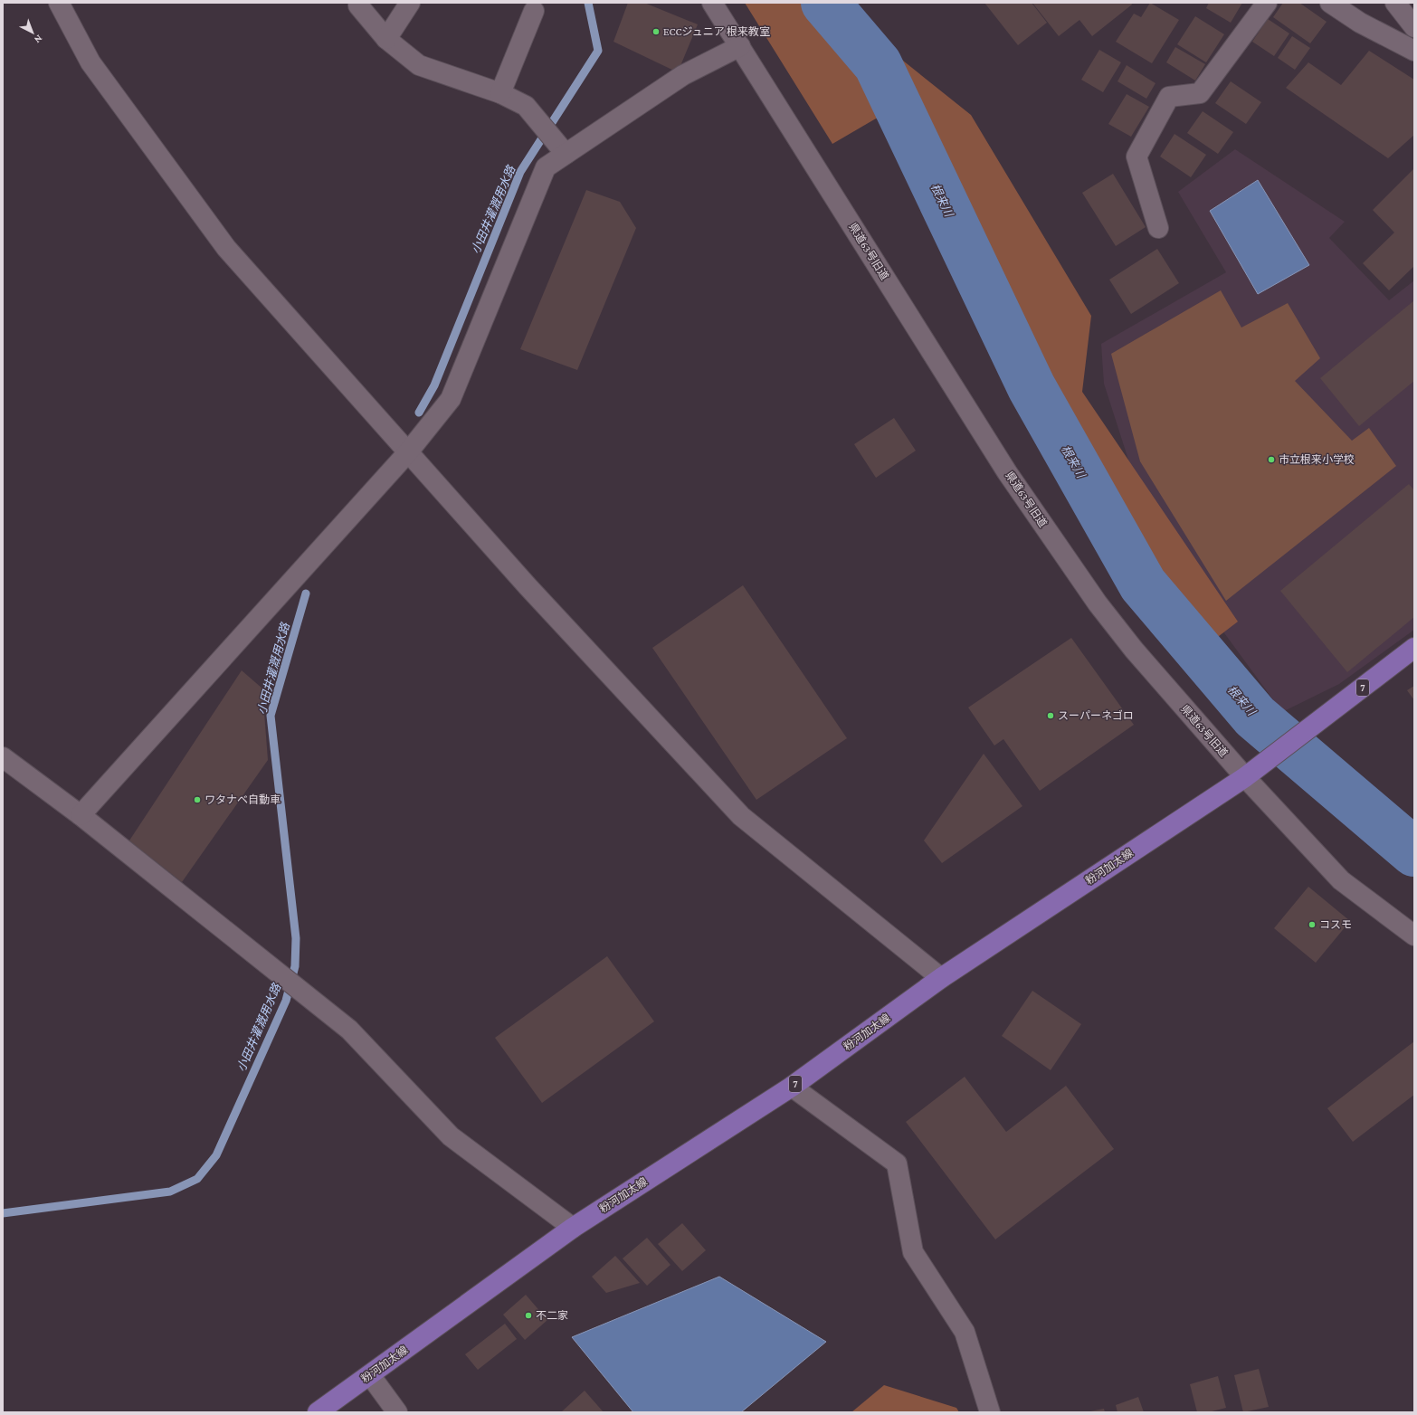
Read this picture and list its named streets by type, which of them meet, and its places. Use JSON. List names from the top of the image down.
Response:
{
  "streets": {
    "main road": ["7", "粉河加太線"],
    "street": ["県道63号旧道"]
  },
  "crossings": [
    ["県道63号旧道", "粉河加太線"]
  ],
  "water": ["根来川", "小田井灌漑用水路"],
  "places": [
    "ECCジュニア 根来教室",
    "市立根来小学校",
    "スーパーネゴロ",
    "ワタナベ自動車",
    "コスモ",
    "不二家"
  ],
  "north": "bottom right"
}
